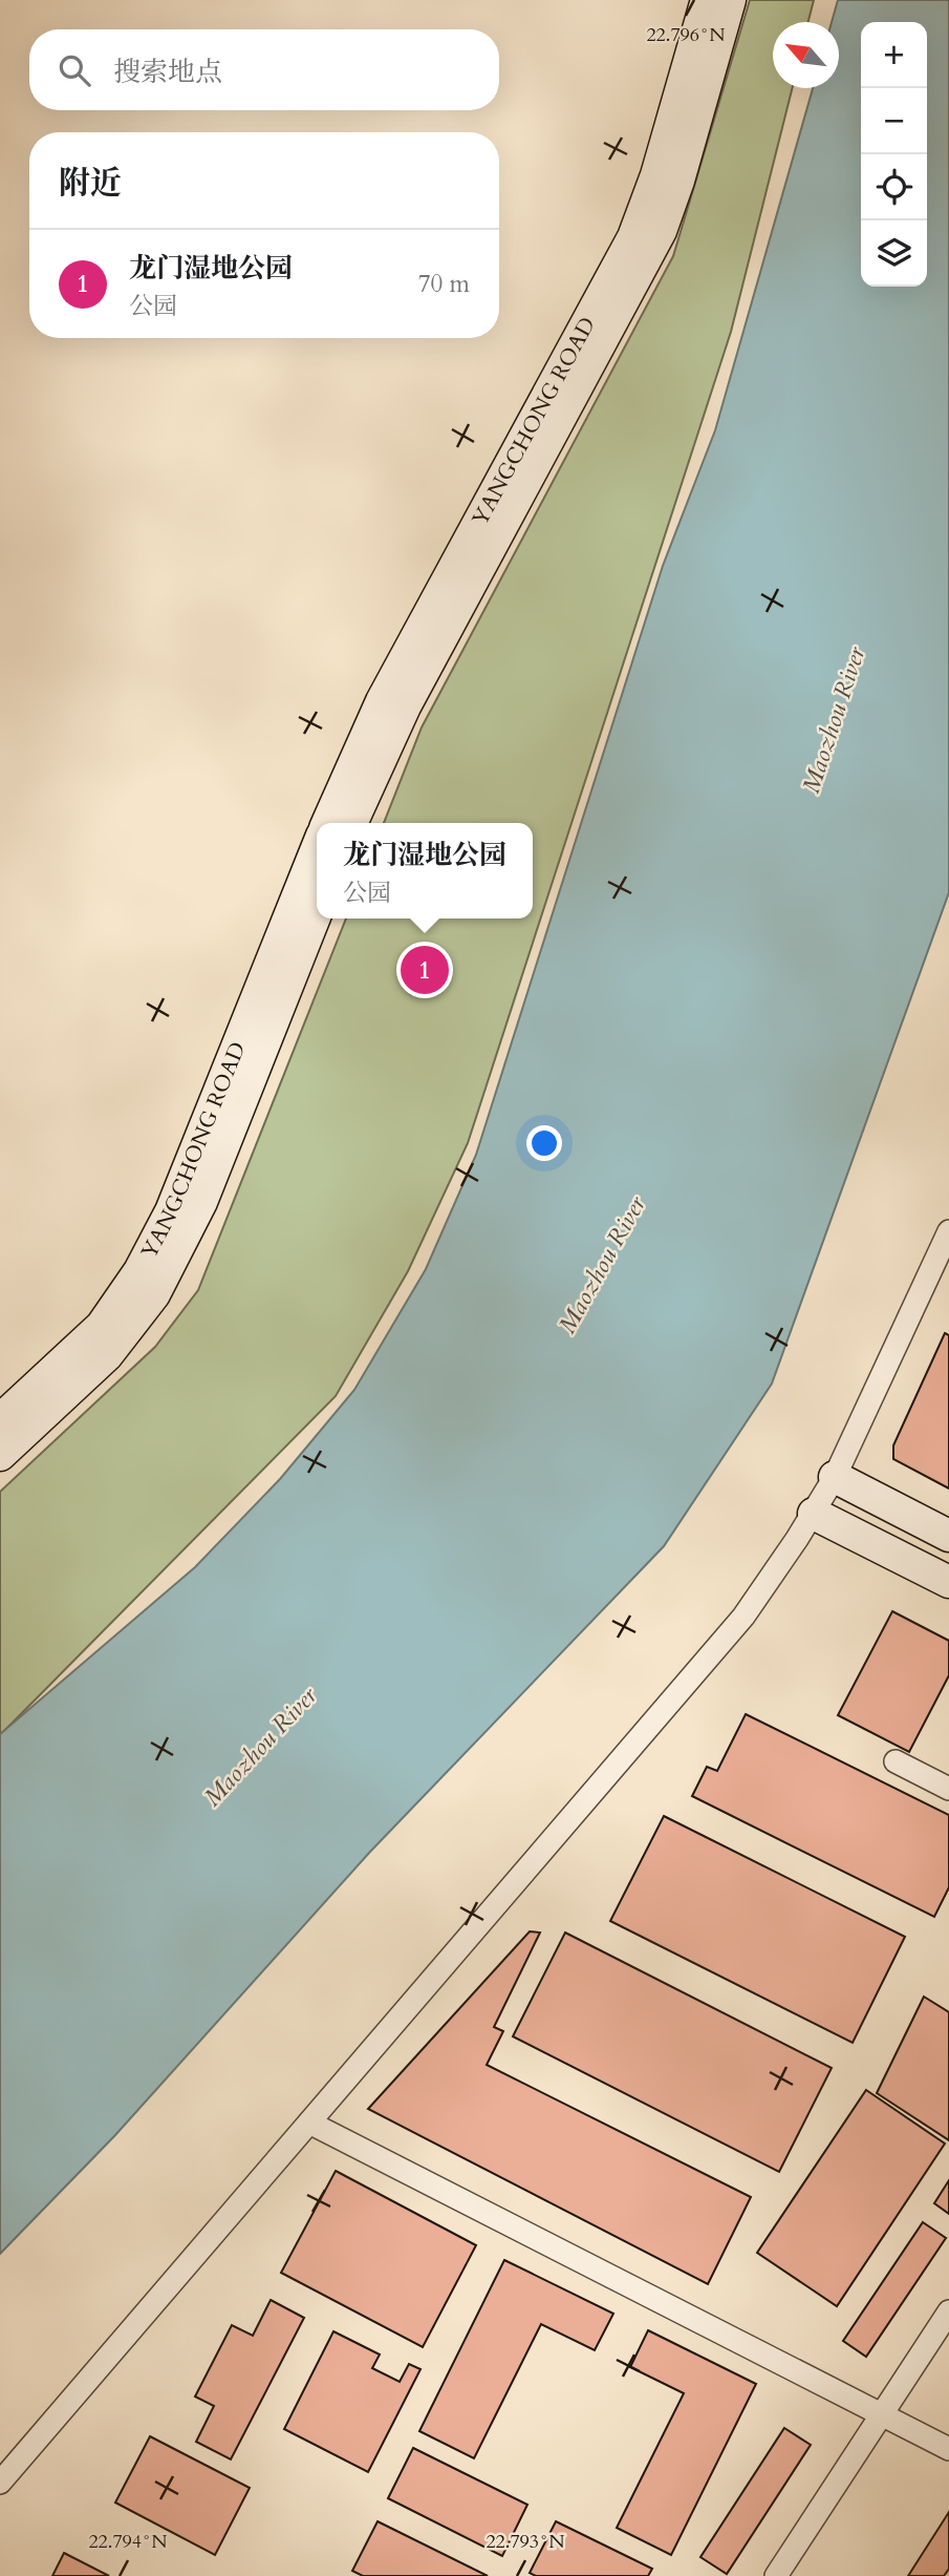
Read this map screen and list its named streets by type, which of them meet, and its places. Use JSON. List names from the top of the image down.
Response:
{
  "streets": {
    "street": ["YANGCHONG ROAD"]
  },
  "water": ["Maozhou River"],
  "north": "top left",
  "page": {
    "map_buttons": ["+", "−"],
    "search": "搜索地点",
    "heading": "附近",
    "list": [
      {
        "mark": "1",
        "name": "龙门湿地公园",
        "note": "公园",
        "value": "70 m"
      }
    ],
    "popup": ["龙门湿地公园", "公园"],
    "pins": "1"
  },
  "coordinates": ["22.796°N", "22.794°N", "22.793°N"]
}
